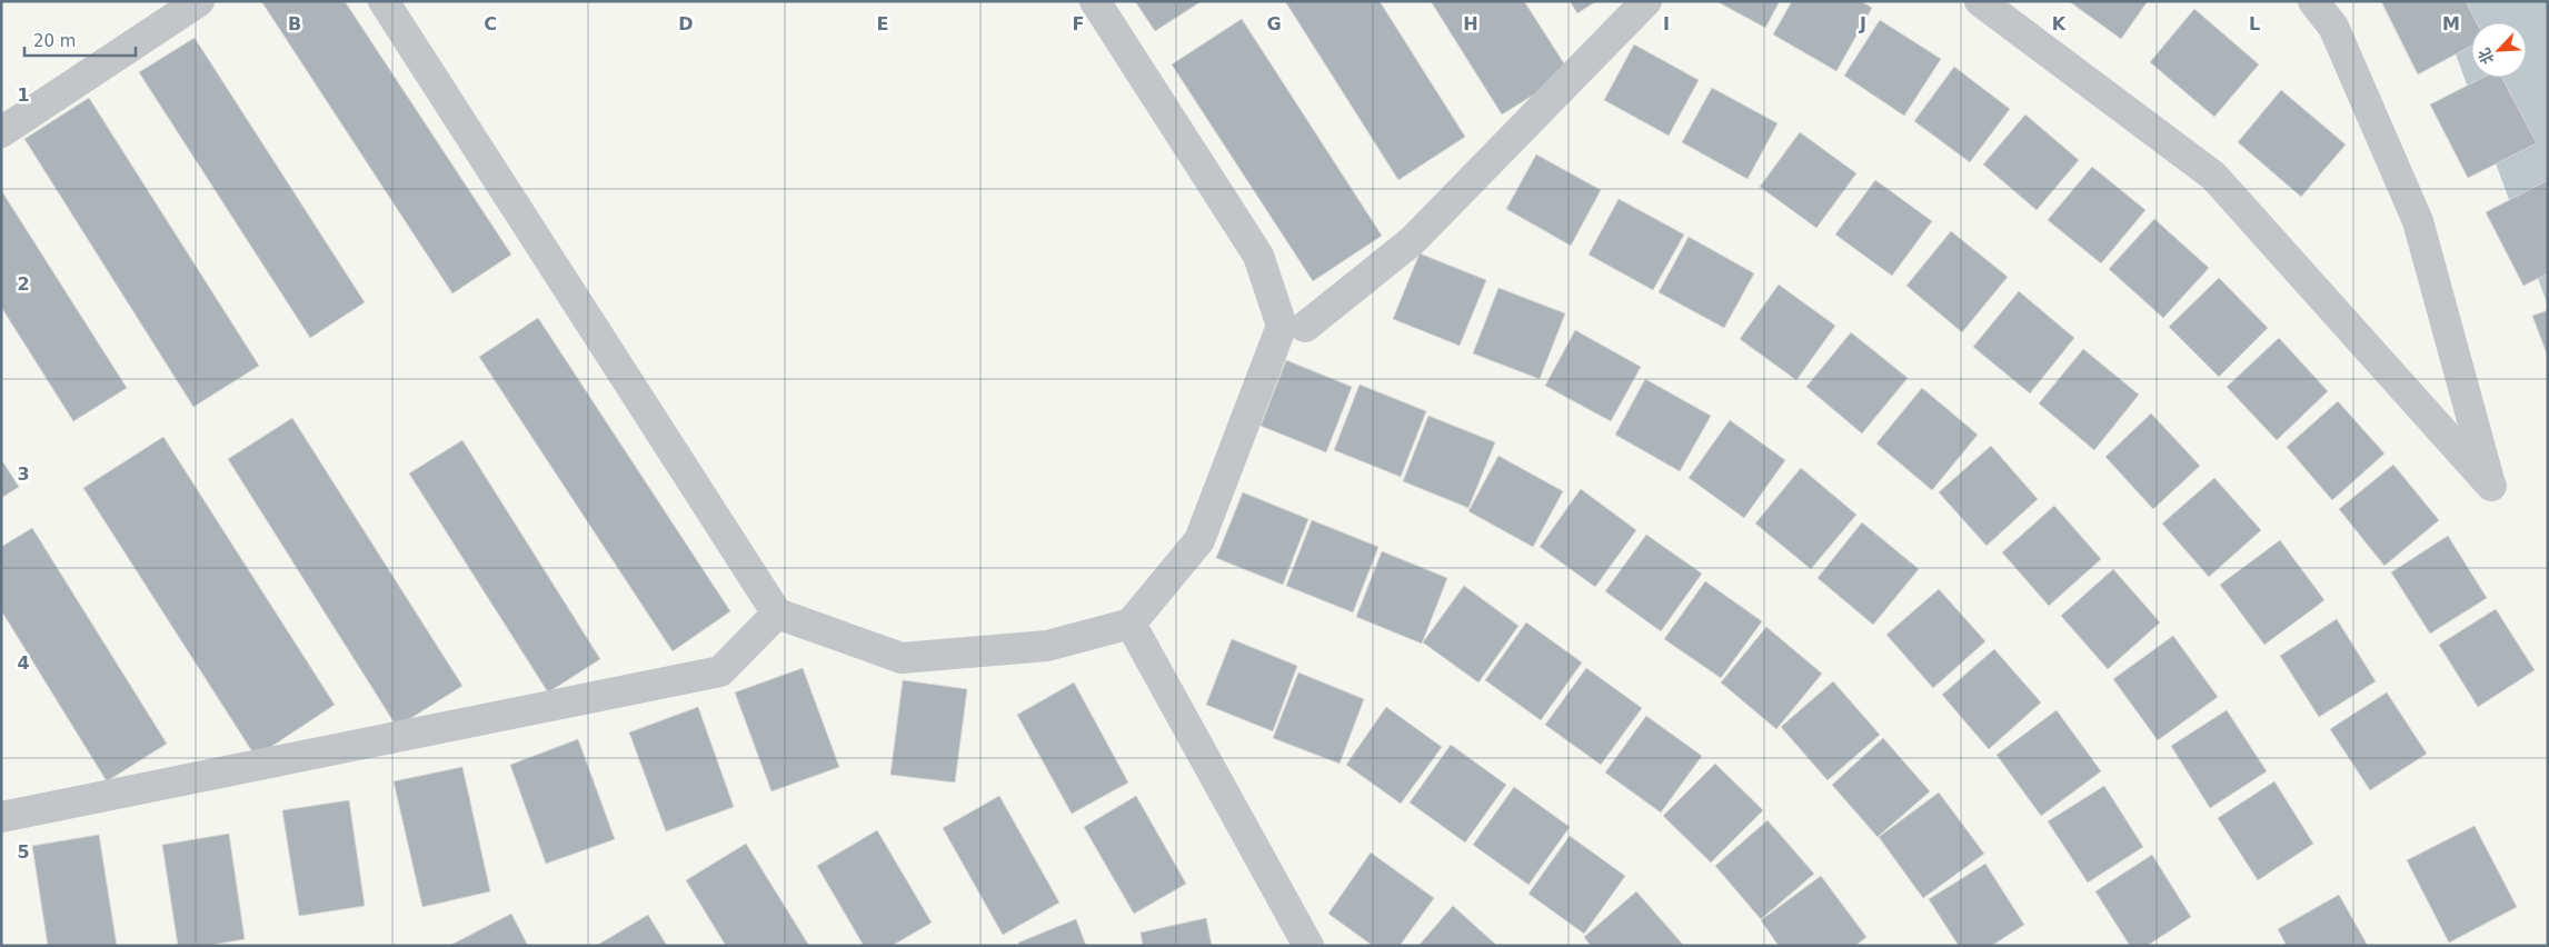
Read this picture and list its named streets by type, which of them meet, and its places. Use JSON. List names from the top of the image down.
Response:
{
  "scale_bar": "20 m",
  "north": "bottom left",
  "grid": {
    "columns": [
      "B",
      "C",
      "D",
      "E",
      "F",
      "G",
      "H",
      "I",
      "J",
      "K",
      "L",
      "M"
    ],
    "rows": [
      "1",
      "2",
      "3",
      "4",
      "5"
    ]
  }
}
